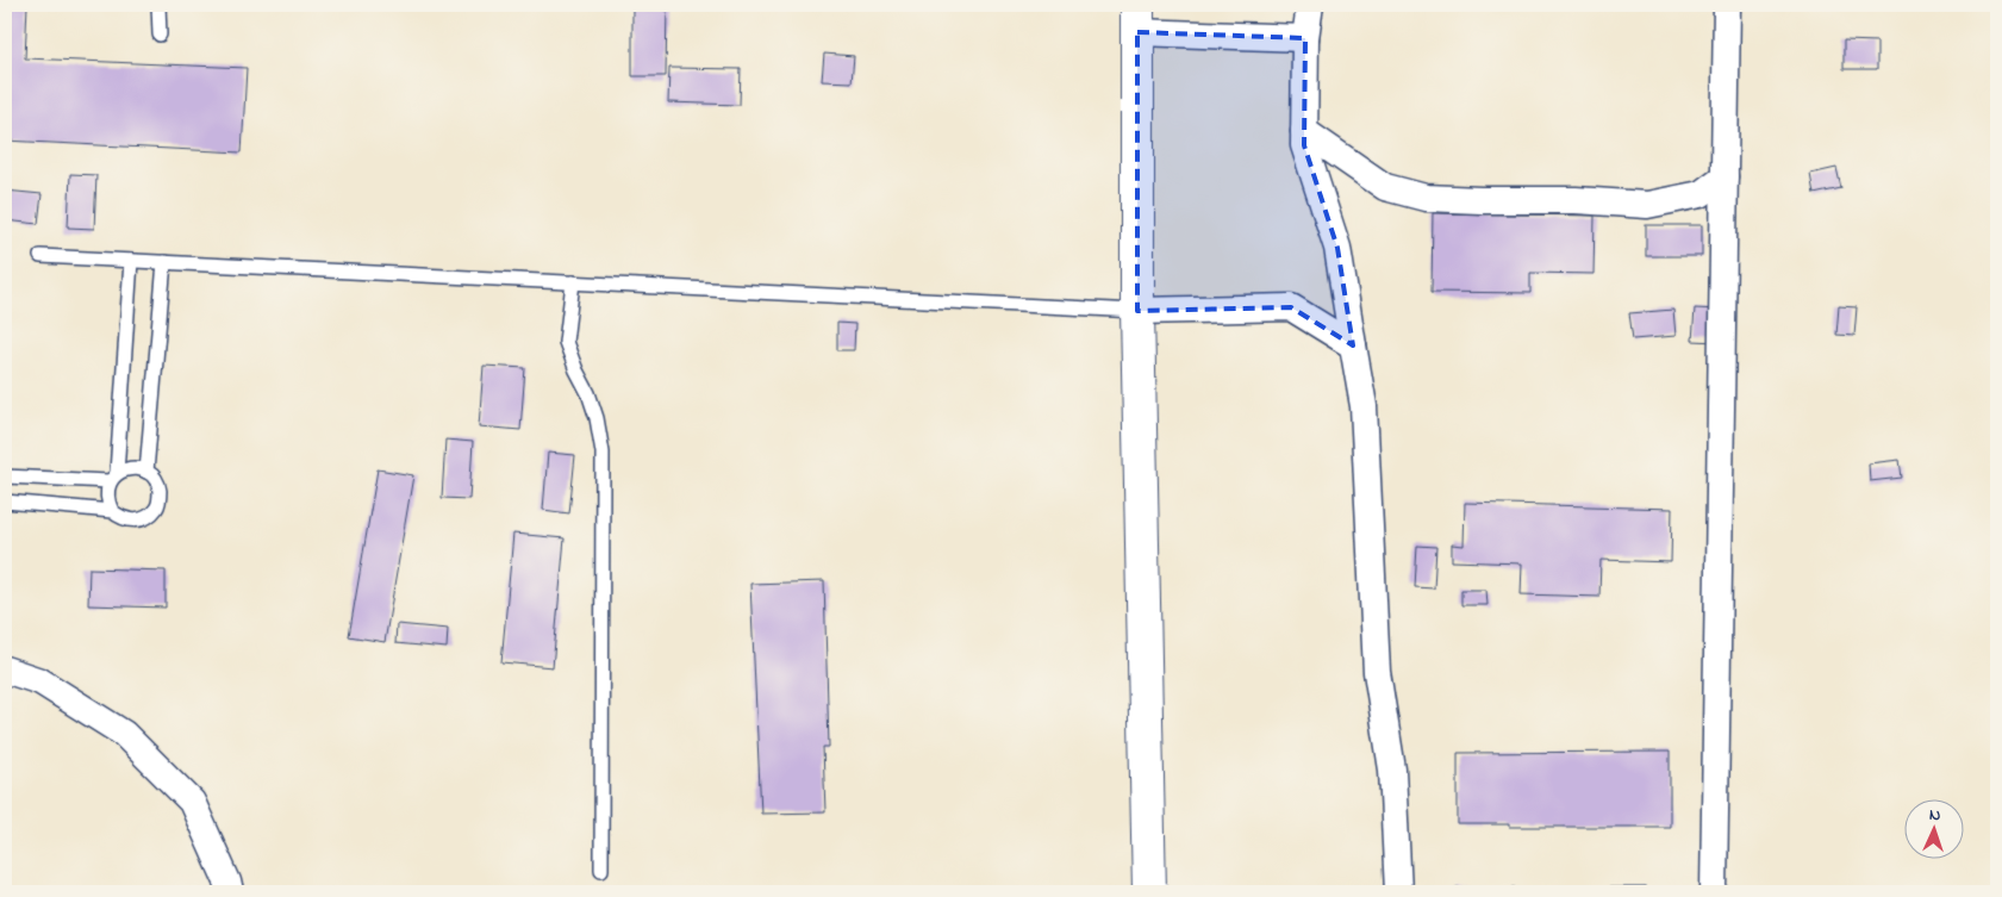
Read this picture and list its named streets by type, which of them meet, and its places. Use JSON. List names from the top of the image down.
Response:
{
  "north": "top"
}
